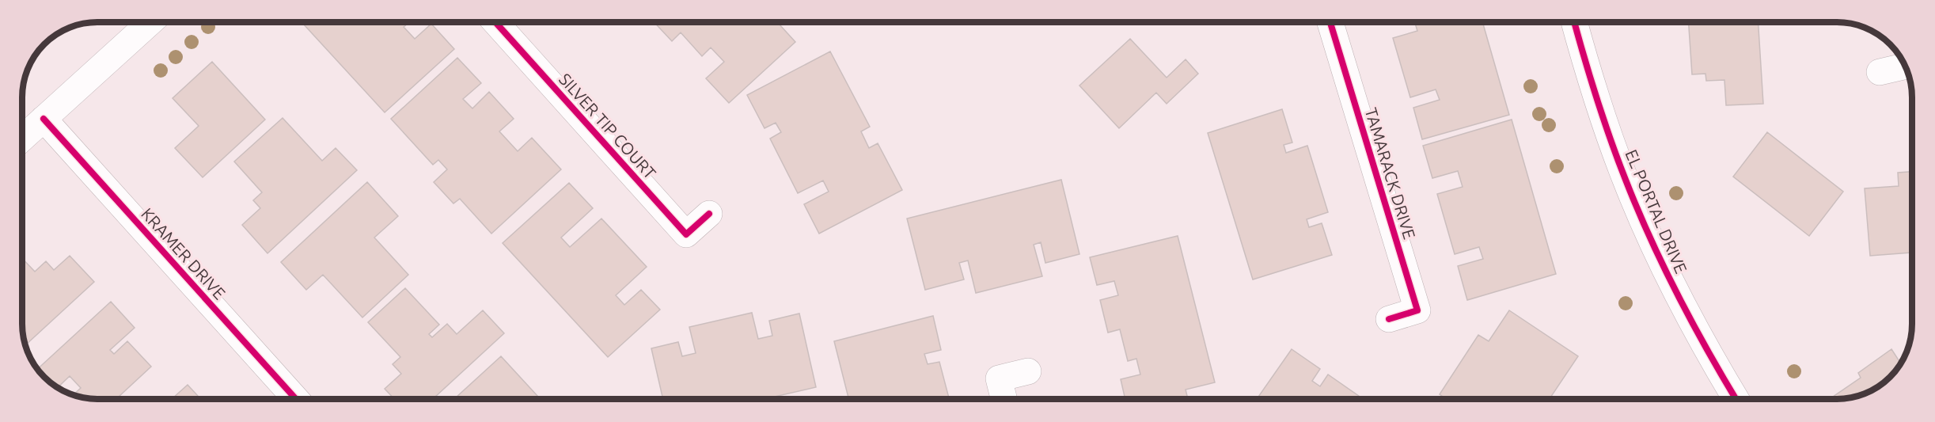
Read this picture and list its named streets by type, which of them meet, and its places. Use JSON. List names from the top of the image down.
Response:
{
  "streets": {
    "street": [
      "SILVER TIP COURT",
      "TAMARACK DRIVE",
      "EL PORTAL DRIVE",
      "KRAMER DRIVE"
    ]
  }
}
